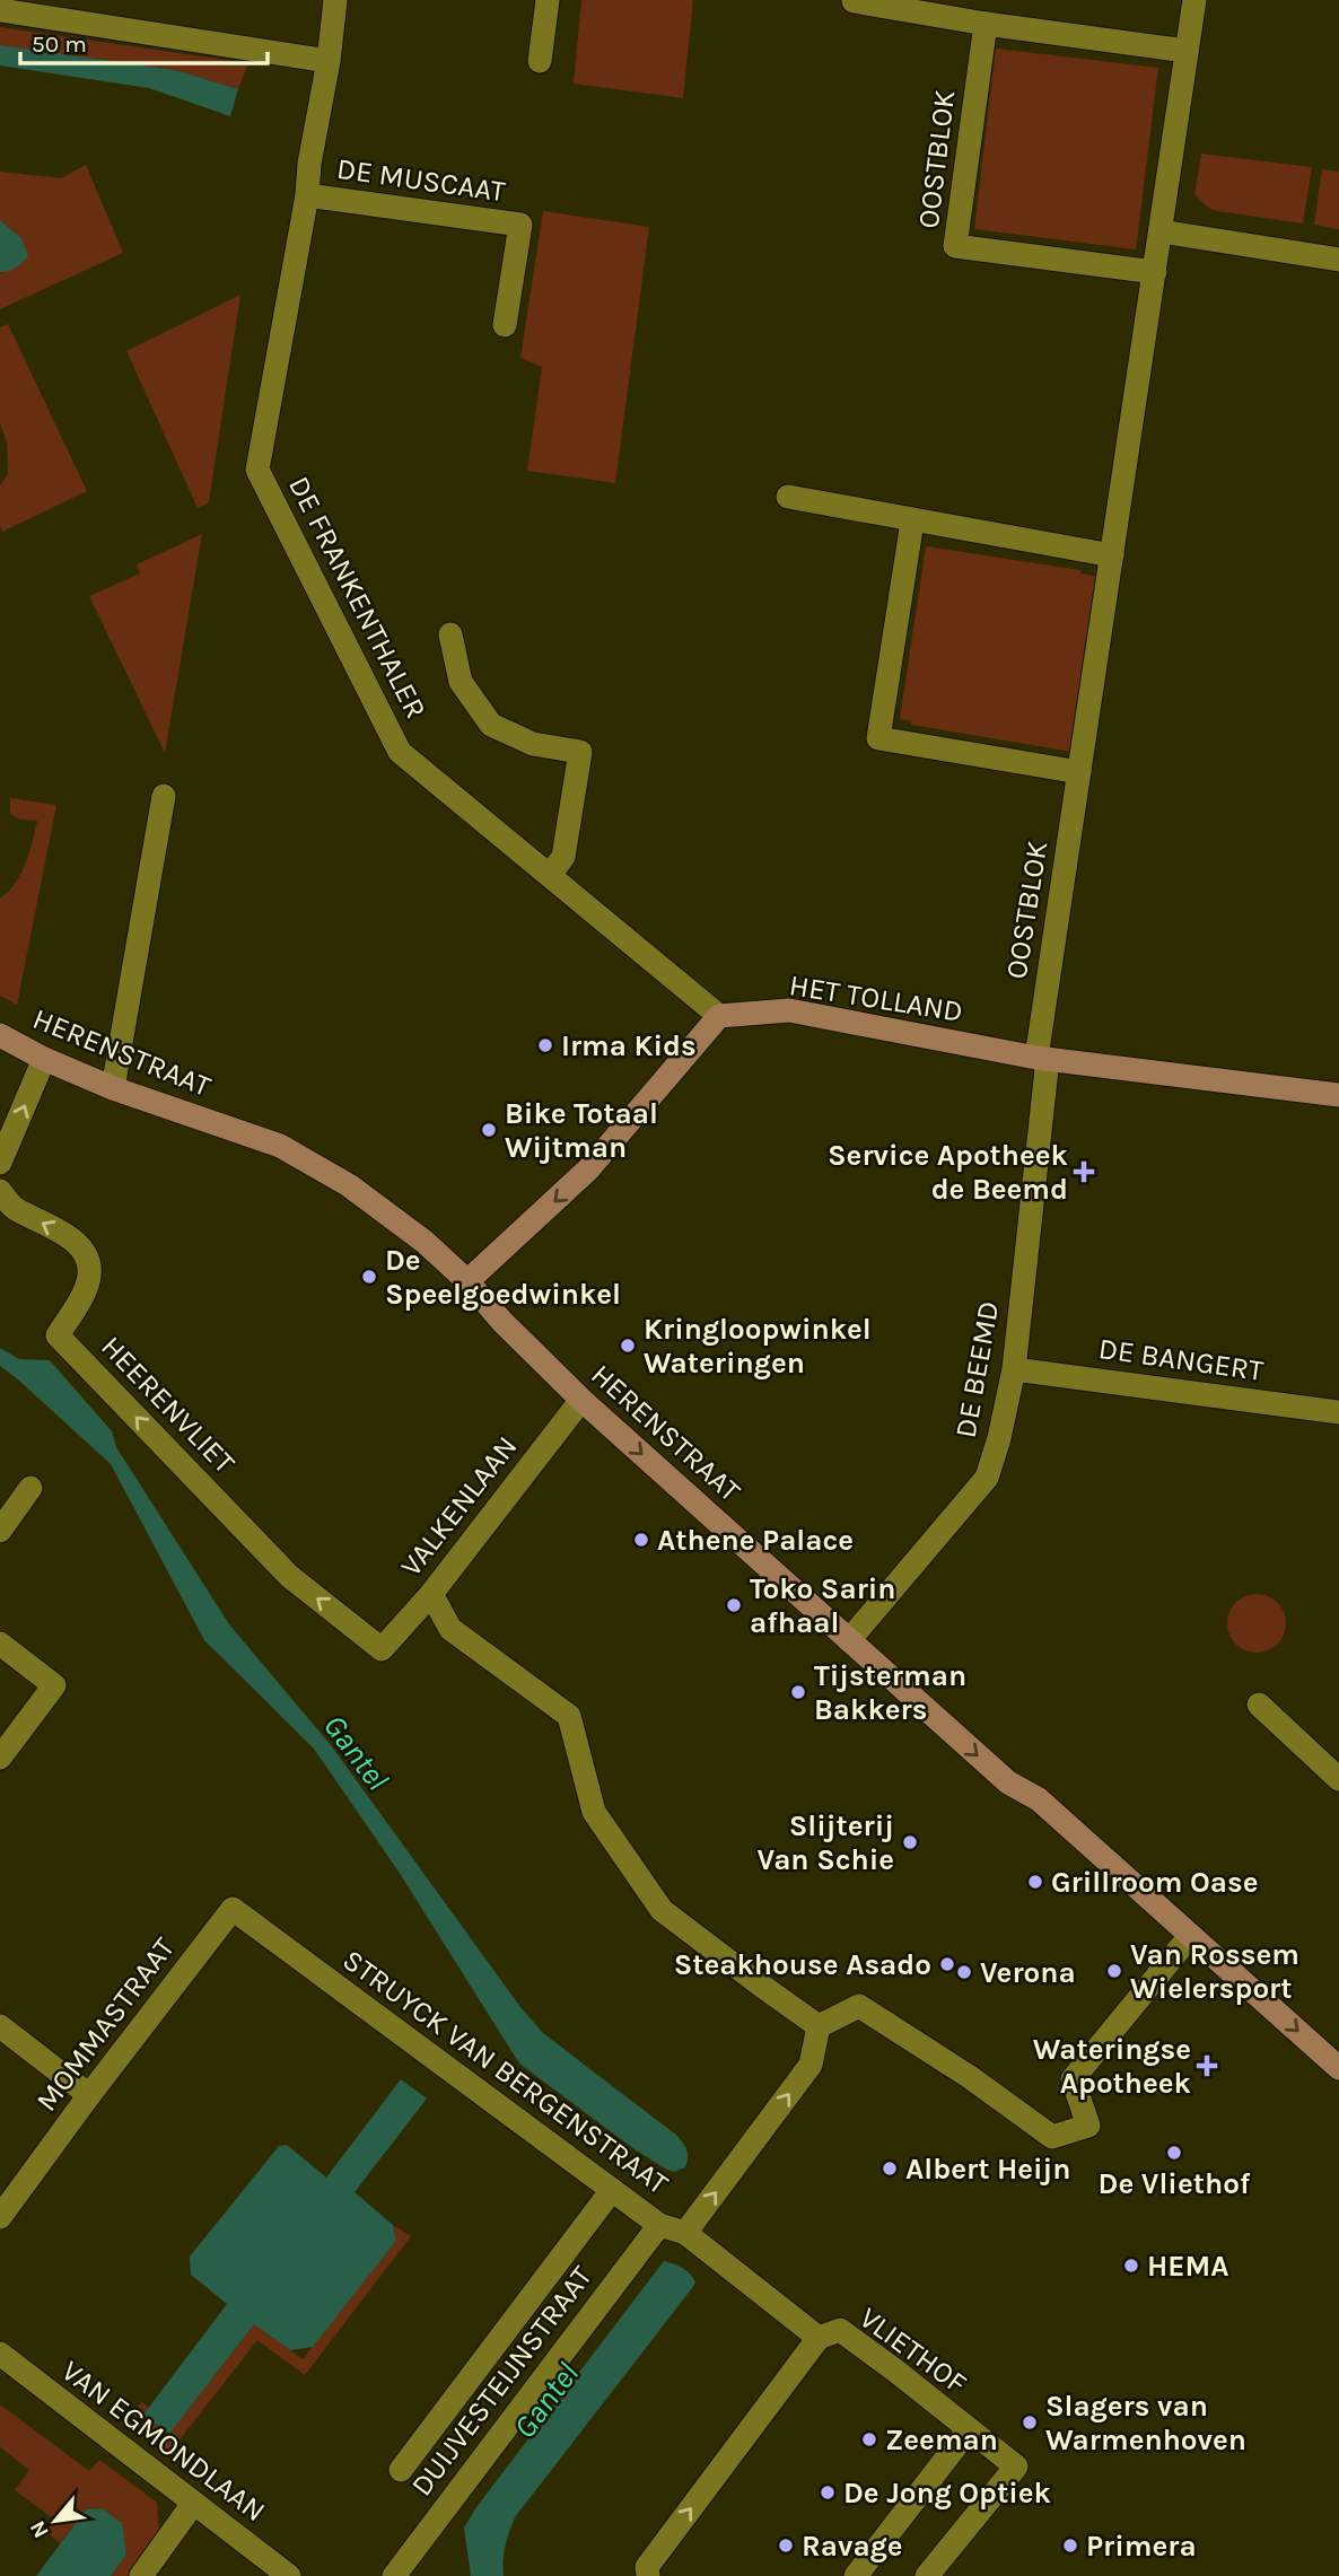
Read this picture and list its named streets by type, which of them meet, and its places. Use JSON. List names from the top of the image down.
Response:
{
  "streets": {
    "street": [
      "OOSTBLOK",
      "DE MUSCAAT",
      "DE FRANKENTHALER",
      "HET TOLLAND",
      "HERENSTRAAT",
      "DE BANGERT",
      "DE BEEMD",
      "HEERENVLIET",
      "VALKENLAAN",
      "MOMMASTRAAT",
      "STRUYCK VAN BERGENSTRAAT",
      "VLIETHOF",
      "DUIJVESTEIJNSTRAAT",
      "VAN EGMONDLAAN"
    ]
  },
  "crossings": [
    ["OOSTBLOK", "HET TOLLAND"],
    ["OOSTBLOK", "DE BEEMD"],
    ["DE MUSCAAT", "DE FRANKENTHALER"],
    ["DE FRANKENTHALER", "HET TOLLAND"],
    ["HET TOLLAND", "DE BEEMD"],
    ["HERENSTRAAT", "DE BEEMD"],
    ["HERENSTRAAT", "VALKENLAAN"],
    ["DE BANGERT", "DE BEEMD"],
    ["HEERENVLIET", "VALKENLAAN"],
    ["MOMMASTRAAT", "STRUYCK VAN BERGENSTRAAT"],
    ["STRUYCK VAN BERGENSTRAAT", "VLIETHOF"],
    ["STRUYCK VAN BERGENSTRAAT", "DUIJVESTEIJNSTRAAT"]
  ],
  "one_way": ["HERENSTRAAT", "HEERENVLIET"],
  "water": ["Gantel"],
  "places": {
    "other": [
      "Irma Kids",
      "Bike Totaal Wijtman",
      "De Speelgoedwinkel",
      "Kringloopwinkel Wateringen",
      "Athene Palace",
      "Toko Sarin afhaal",
      "Tijsterman Bakkers",
      "Slijterij Van Schie",
      "Grillroom Oase",
      "Steakhouse Asado",
      "Van Rossem Wielersport",
      "Verona",
      "De Vliethof",
      "Albert Heijn",
      "HEMA",
      "Slagers van Warmenhoven",
      "Zeeman",
      "De Jong Optiek",
      "Ravage",
      "Primera"
    ],
    "health": ["Service Apotheek de Beemd", "Wateringse Apotheek"]
  },
  "scale_bar": "50 m",
  "north": "bottom left"
}
